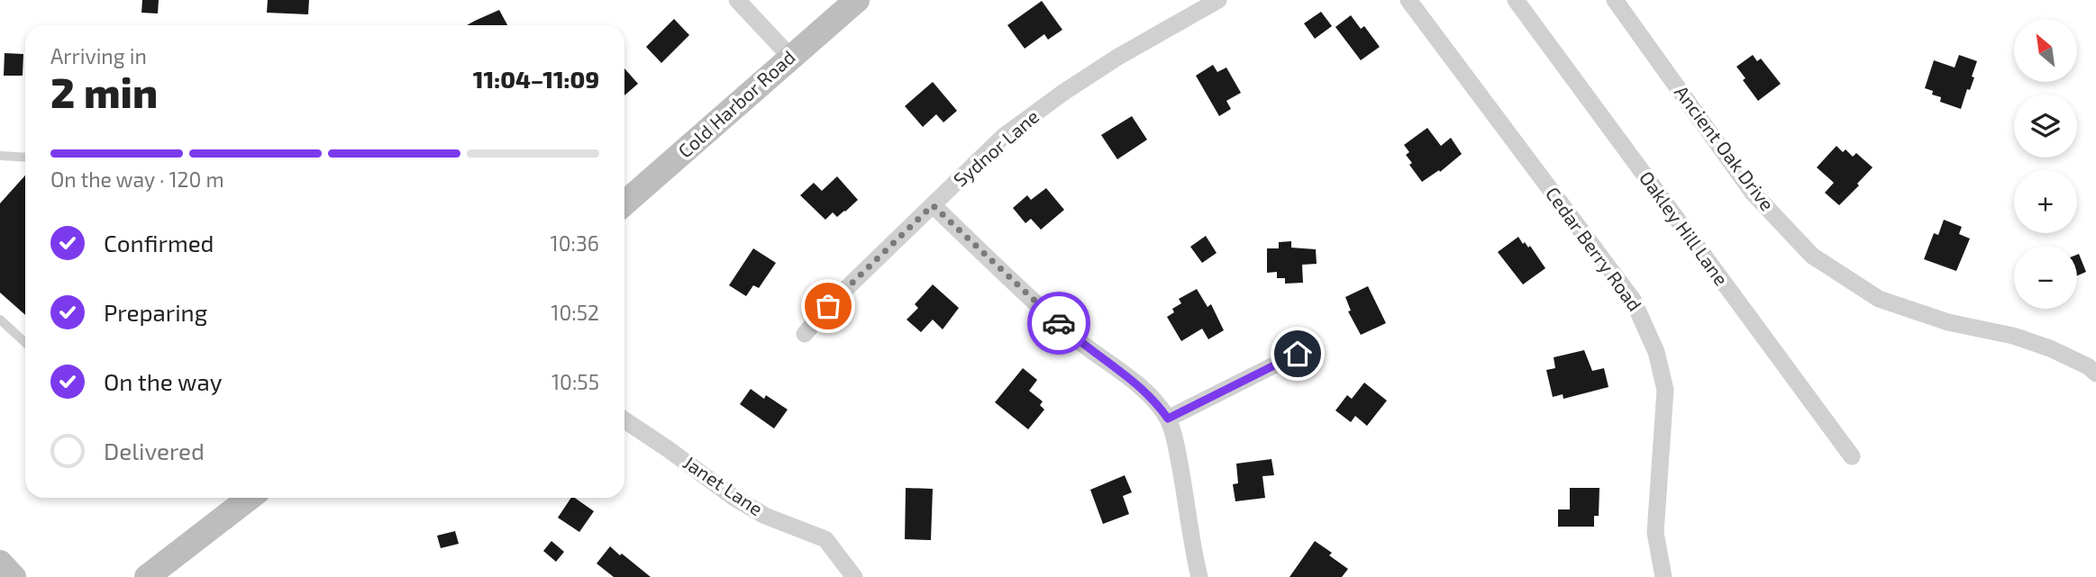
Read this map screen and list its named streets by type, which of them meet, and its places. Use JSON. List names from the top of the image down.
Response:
{
  "streets": {
    "main road": ["Cold Harbor Road"],
    "street": [
      "Sydnor Lane",
      "Ancient Oak Drive",
      "Oakley Hill Lane",
      "Cedar Berry Road",
      "Janet Lane"
    ]
  },
  "north": "top left",
  "page": {
    "map_buttons": ["+", "−"],
    "heading": ["2 min", "Arriving in", "11:04–11:09"],
    "bar": "On the way · 120 m",
    "list": [
      ["Confirmed", "10:36"],
      ["Preparing", "10:52"],
      ["On the way", "10:55"],
      "Delivered"
    ]
  }
}
